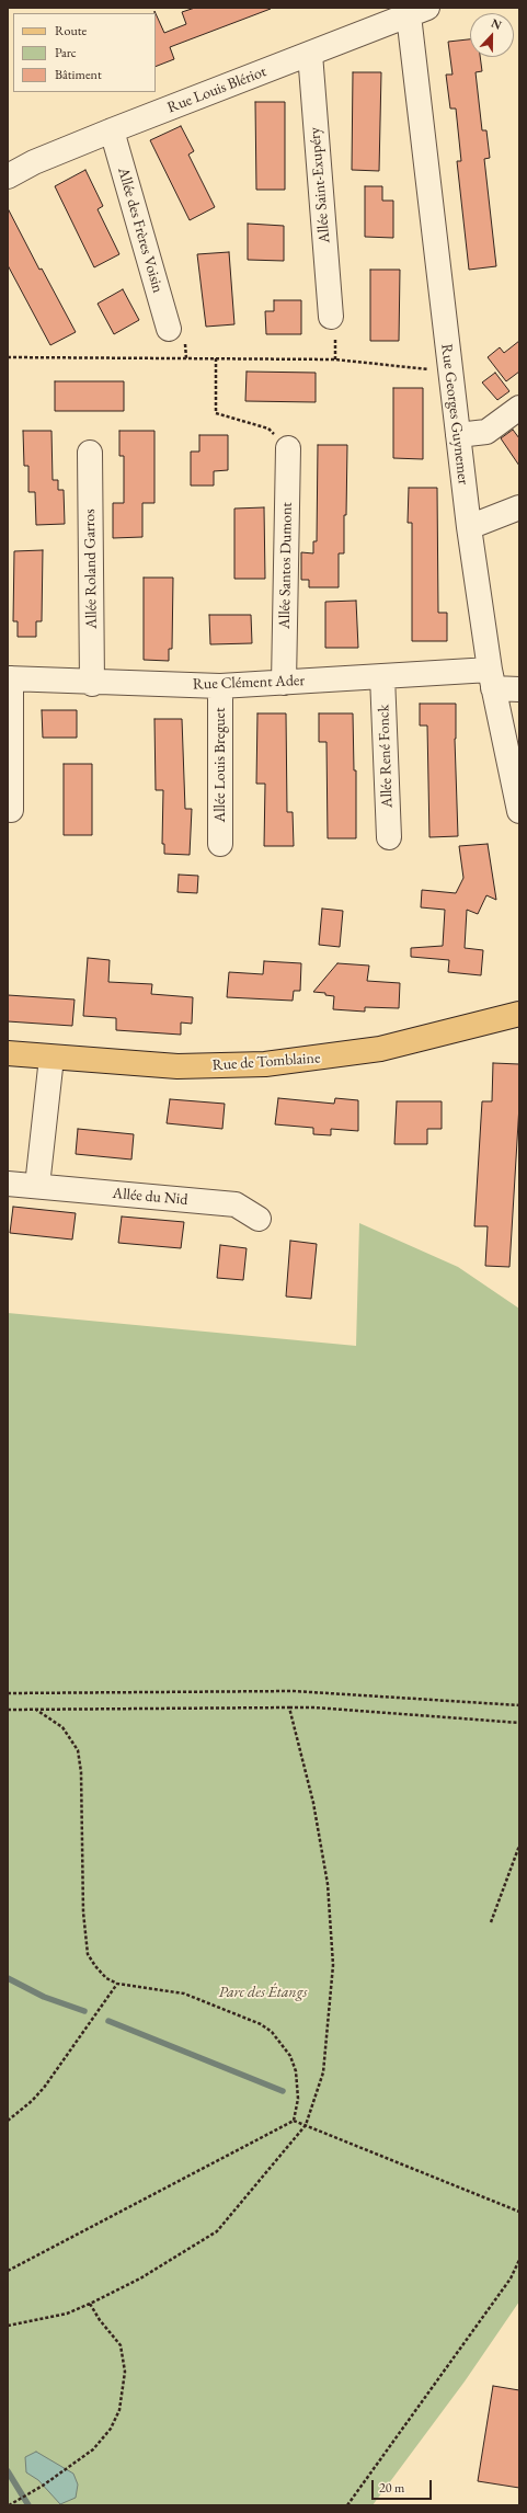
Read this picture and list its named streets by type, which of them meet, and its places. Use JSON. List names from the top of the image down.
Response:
{
  "streets": {
    "main road": ["Rue de Tomblaine"],
    "street": [
      "Rue Louis Blériot",
      "Allée Saint-Exupéry",
      "Allée des Frères Voisin",
      "Rue Georges Guynemer",
      "Allée Santos Dumont",
      "Allée Roland Garros",
      "Rue Clément Ader",
      "Allée René Fonck",
      "Allée Louis Breguet",
      "Allée du Nid"
    ]
  },
  "crossings": [
    ["Rue Louis Blériot", "Allée Saint-Exupéry"],
    ["Rue Louis Blériot", "Allée des Frères Voisin"],
    ["Rue Louis Blériot", "Rue Georges Guynemer"],
    ["Rue Georges Guynemer", "Rue Clément Ader"],
    ["Allée Santos Dumont", "Rue Clément Ader"],
    ["Allée Roland Garros", "Rue Clément Ader"],
    ["Rue Clément Ader", "Allée René Fonck"],
    ["Rue Clément Ader", "Allée Louis Breguet"]
  ],
  "parks": ["Parc des Étangs"],
  "legend": ["Route", "Parc", "Bâtiment"],
  "scale_bar": "20 m",
  "north": "top"
}
